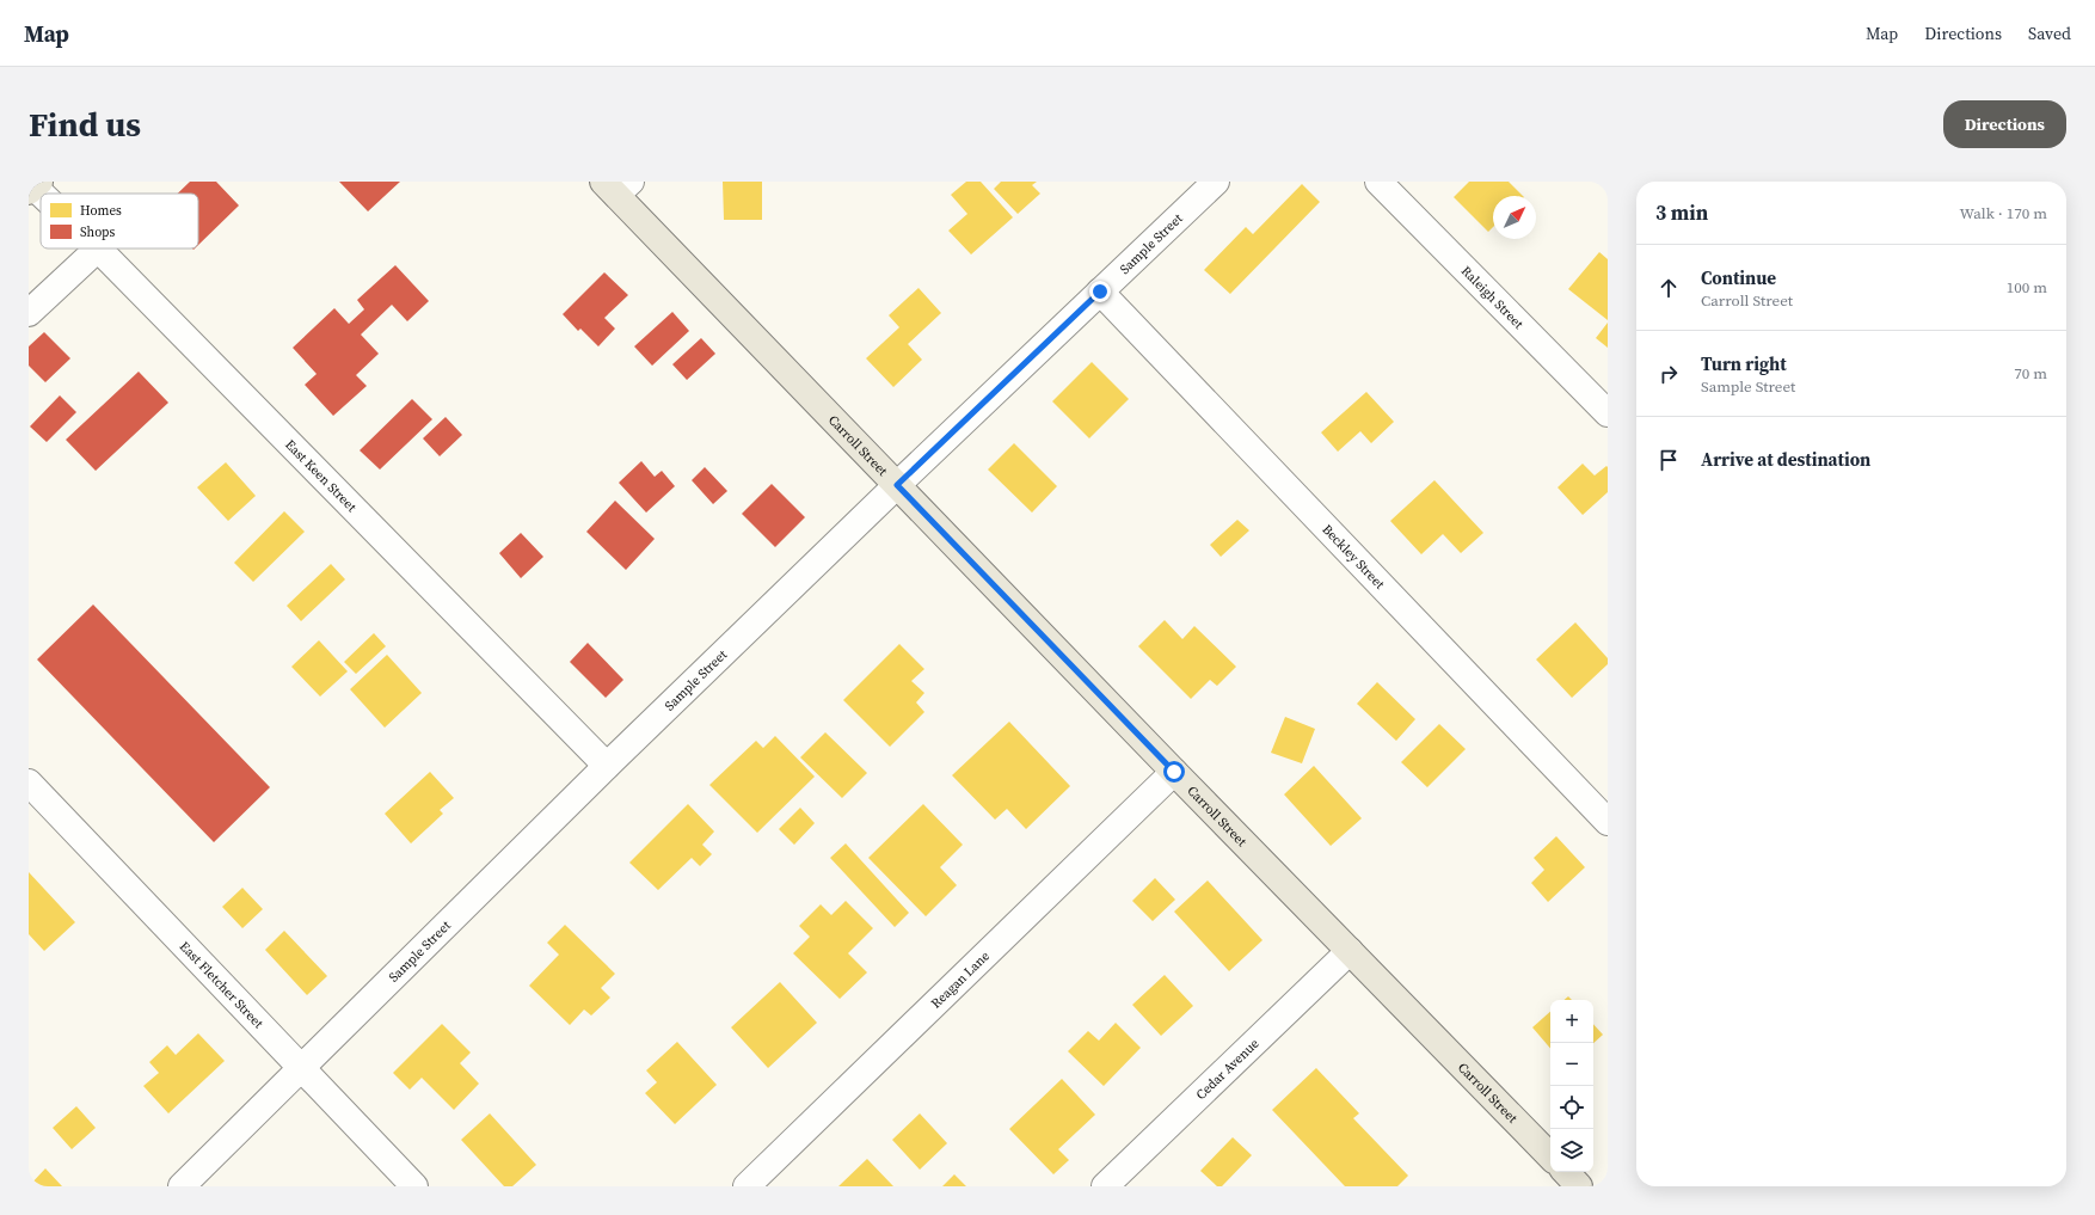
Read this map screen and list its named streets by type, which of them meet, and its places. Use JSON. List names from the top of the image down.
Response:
{
  "streets": {
    "main road": ["Carroll Street"],
    "street": [
      "Sample Street",
      "Raleigh Street",
      "East Keen Street",
      "Beckley Street",
      "Reagan Lane",
      "East Fletcher Street",
      "Cedar Avenue"
    ]
  },
  "crossings": [
    ["Sample Street", "Carroll Street"],
    ["Sample Street", "East Keen Street"],
    ["Sample Street", "Beckley Street"],
    ["Sample Street", "East Fletcher Street"],
    ["Carroll Street", "Reagan Lane"],
    ["Carroll Street", "Cedar Avenue"]
  ],
  "legend": ["Homes", "Shops"],
  "north": "top right",
  "page": {
    "header": "Map",
    "nav": ["Map", "Directions", "Saved"],
    "buttons": "Directions",
    "title": "Find us",
    "heading": ["3 min", "Walk · 170 m"],
    "list": [
      ["Continue", "Carroll Street", "100 m"],
      ["Turn right", "Sample Street", "70 m"],
      "Arrive at destination"
    ],
    "map_buttons": ["+", "−"]
  }
}
